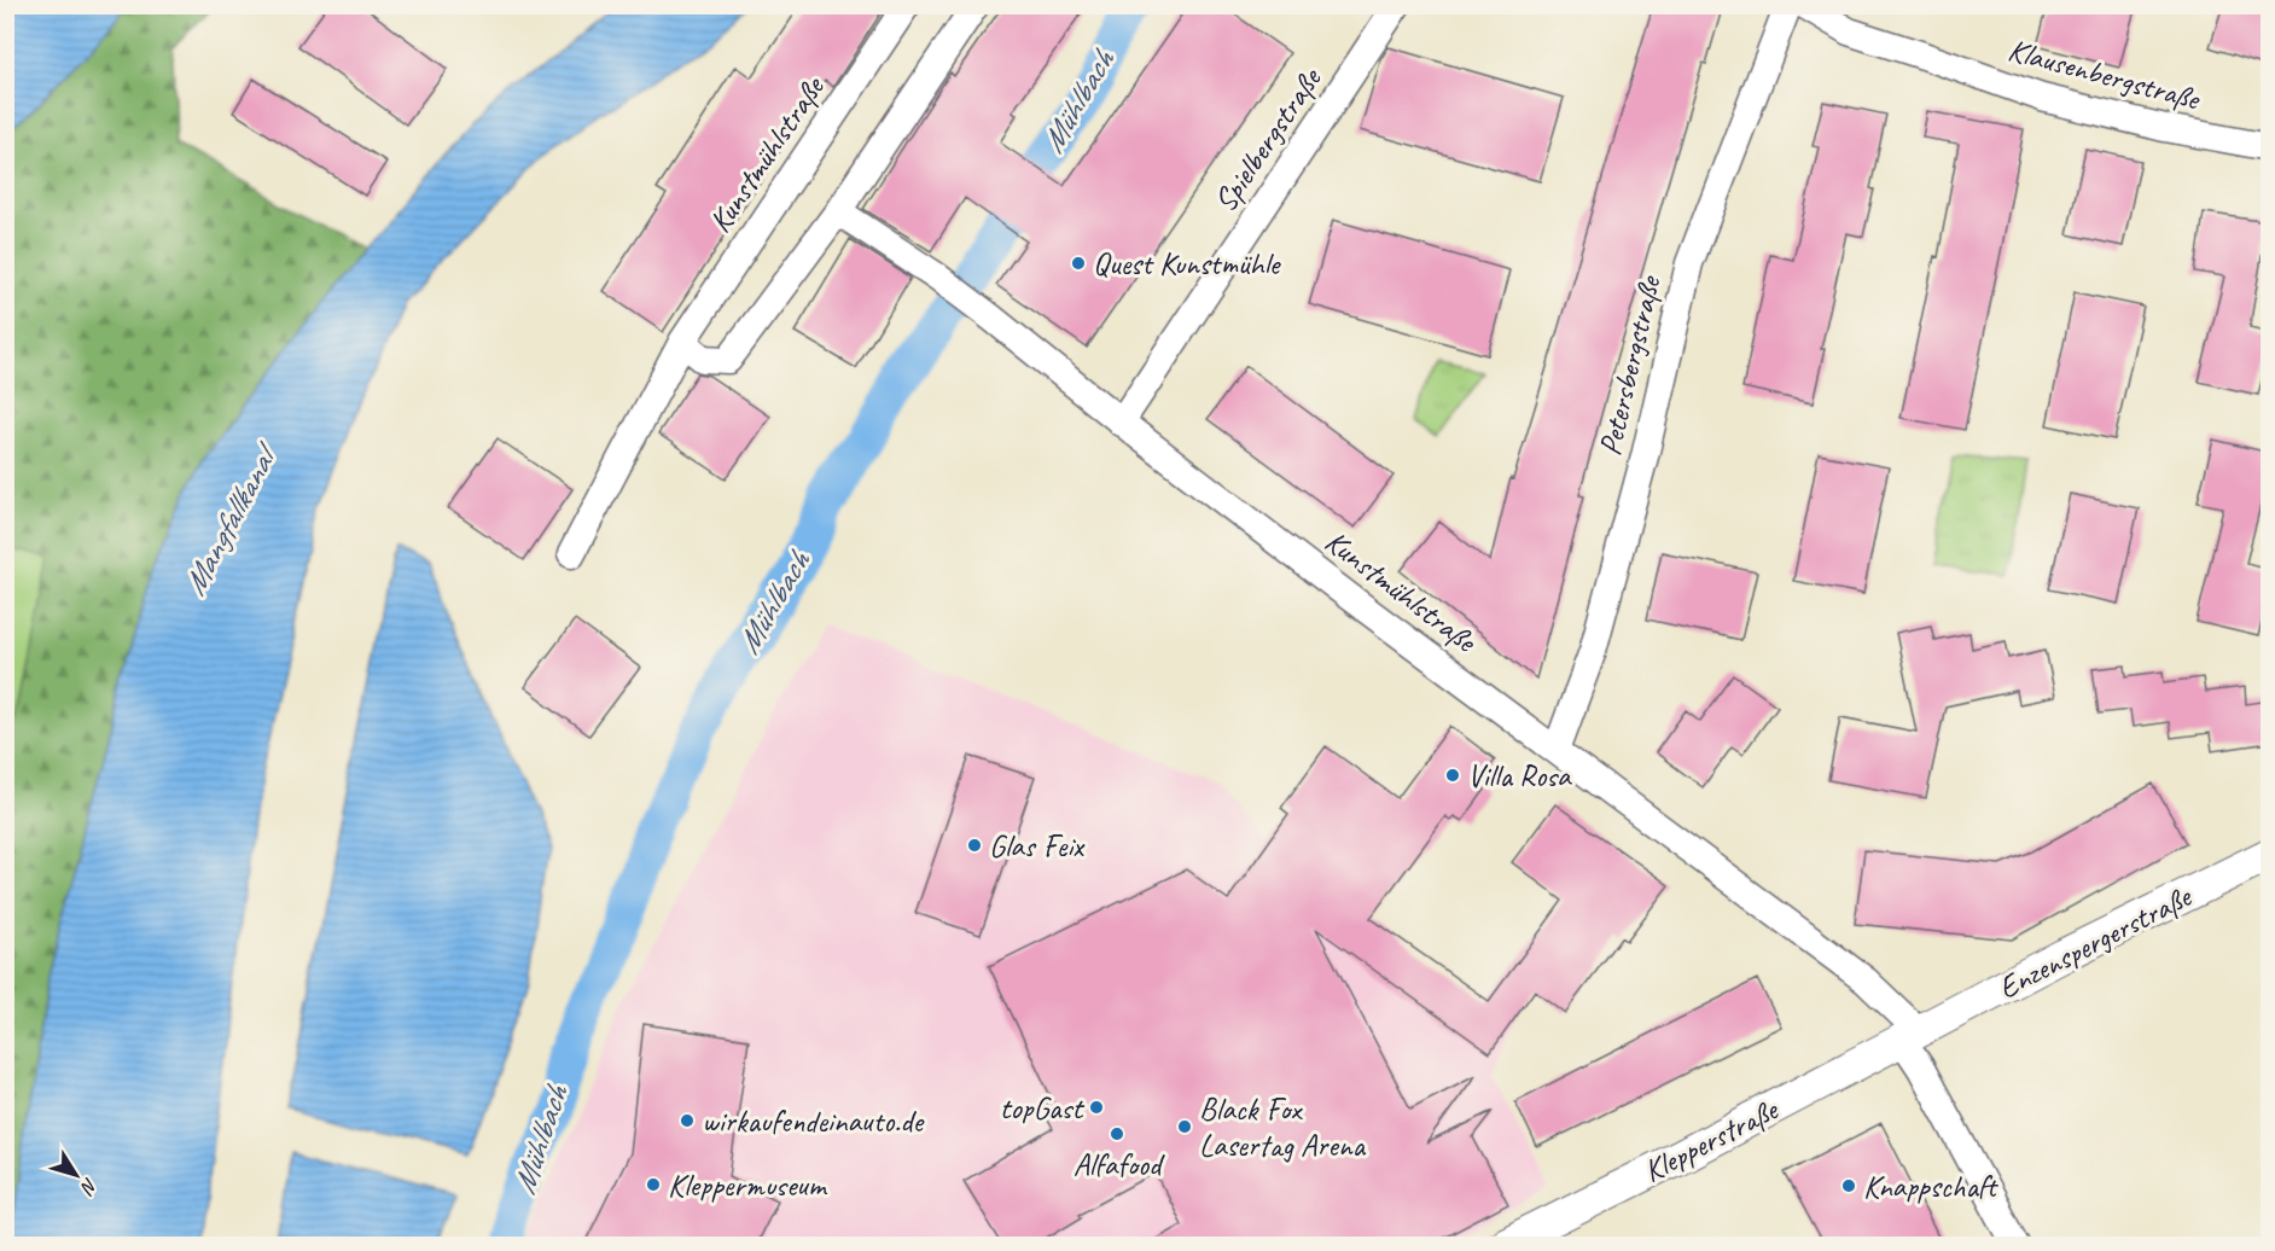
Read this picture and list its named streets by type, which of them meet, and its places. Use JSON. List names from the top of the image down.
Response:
{
  "streets": {
    "street": [
      "Klausenbergstraße",
      "Spielbergstraße",
      "Kunstmühlstraße",
      "Petersbergstraße",
      "Enzenspergerstraße",
      "Klepperstraße"
    ]
  },
  "crossings": [
    ["Spielbergstraße", "Kunstmühlstraße"],
    ["Kunstmühlstraße", "Petersbergstraße"],
    ["Kunstmühlstraße", "Enzenspergerstraße"],
    ["Kunstmühlstraße", "Klepperstraße"],
    ["Enzenspergerstraße", "Klepperstraße"]
  ],
  "water": ["Mühlbach", "Mangfallkanal"],
  "places": [
    "Quest Kunstmühle",
    "Villa Rosa",
    "Glas Feix",
    "topGast",
    "wirkaufendeinauto.de",
    "Black Fox Lasertag Arena",
    "Alfafood",
    "Kleppermuseum",
    "Knappschaft"
  ],
  "north": "bottom right"
}
